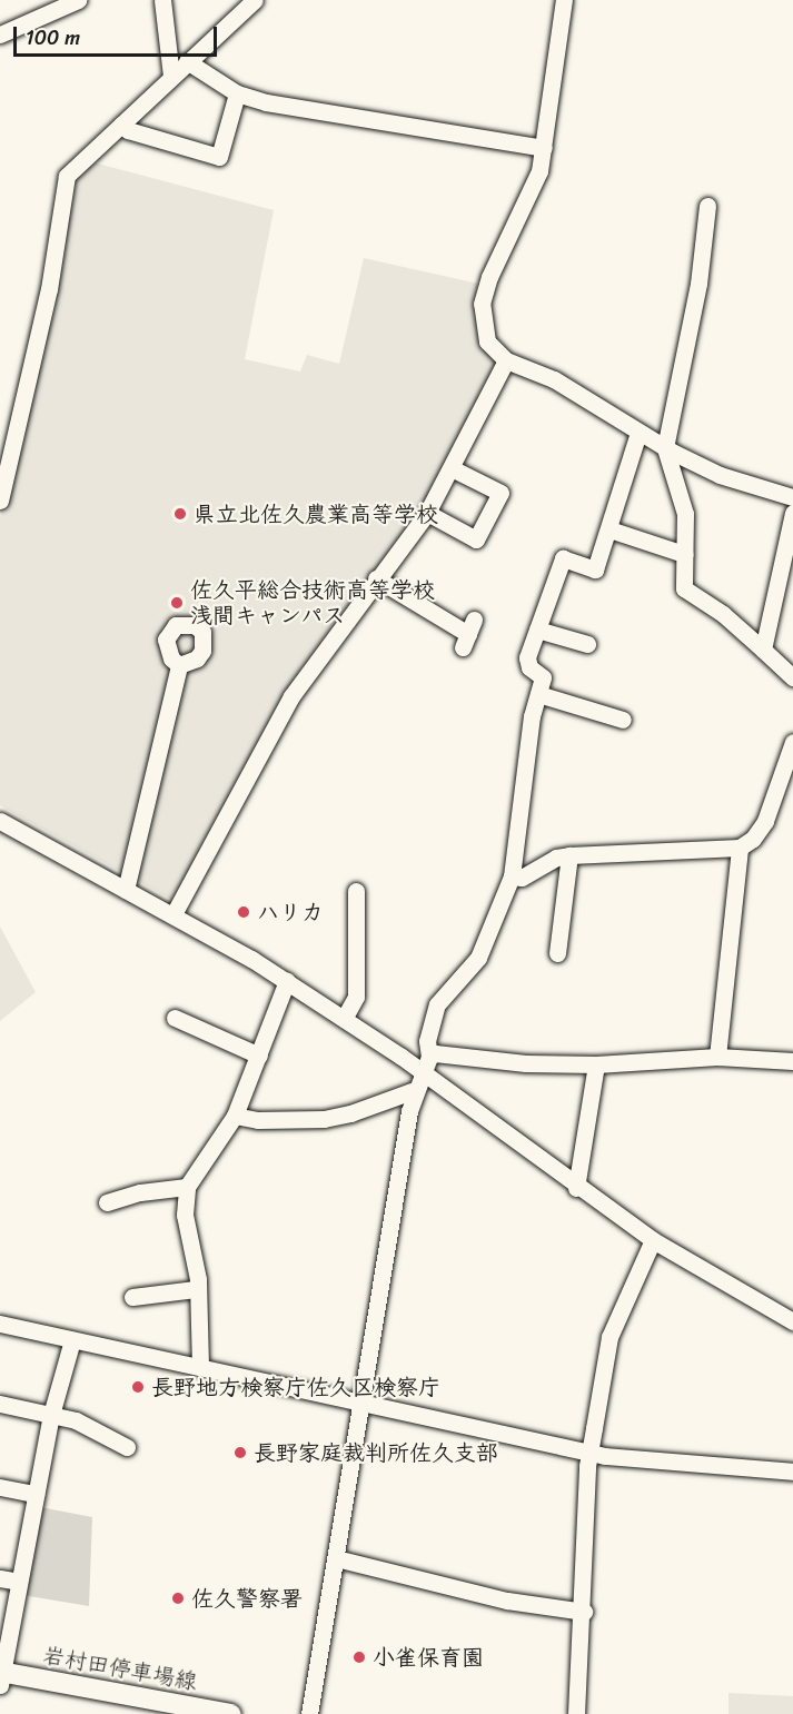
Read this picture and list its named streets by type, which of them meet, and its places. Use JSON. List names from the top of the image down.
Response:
{
  "streets": {
    "main road": ["岩村田停車場線"]
  },
  "places": [
    "県立北佐久農業高等学校",
    "佐久平総合技術高等学校 浅間キャンパス",
    "ハリカ",
    "長野地方検察庁佐久区検察庁",
    "長野家庭裁判所佐久支部",
    "佐久警察署",
    "小雀保育園"
  ],
  "scale_bar": "100 m"
}
